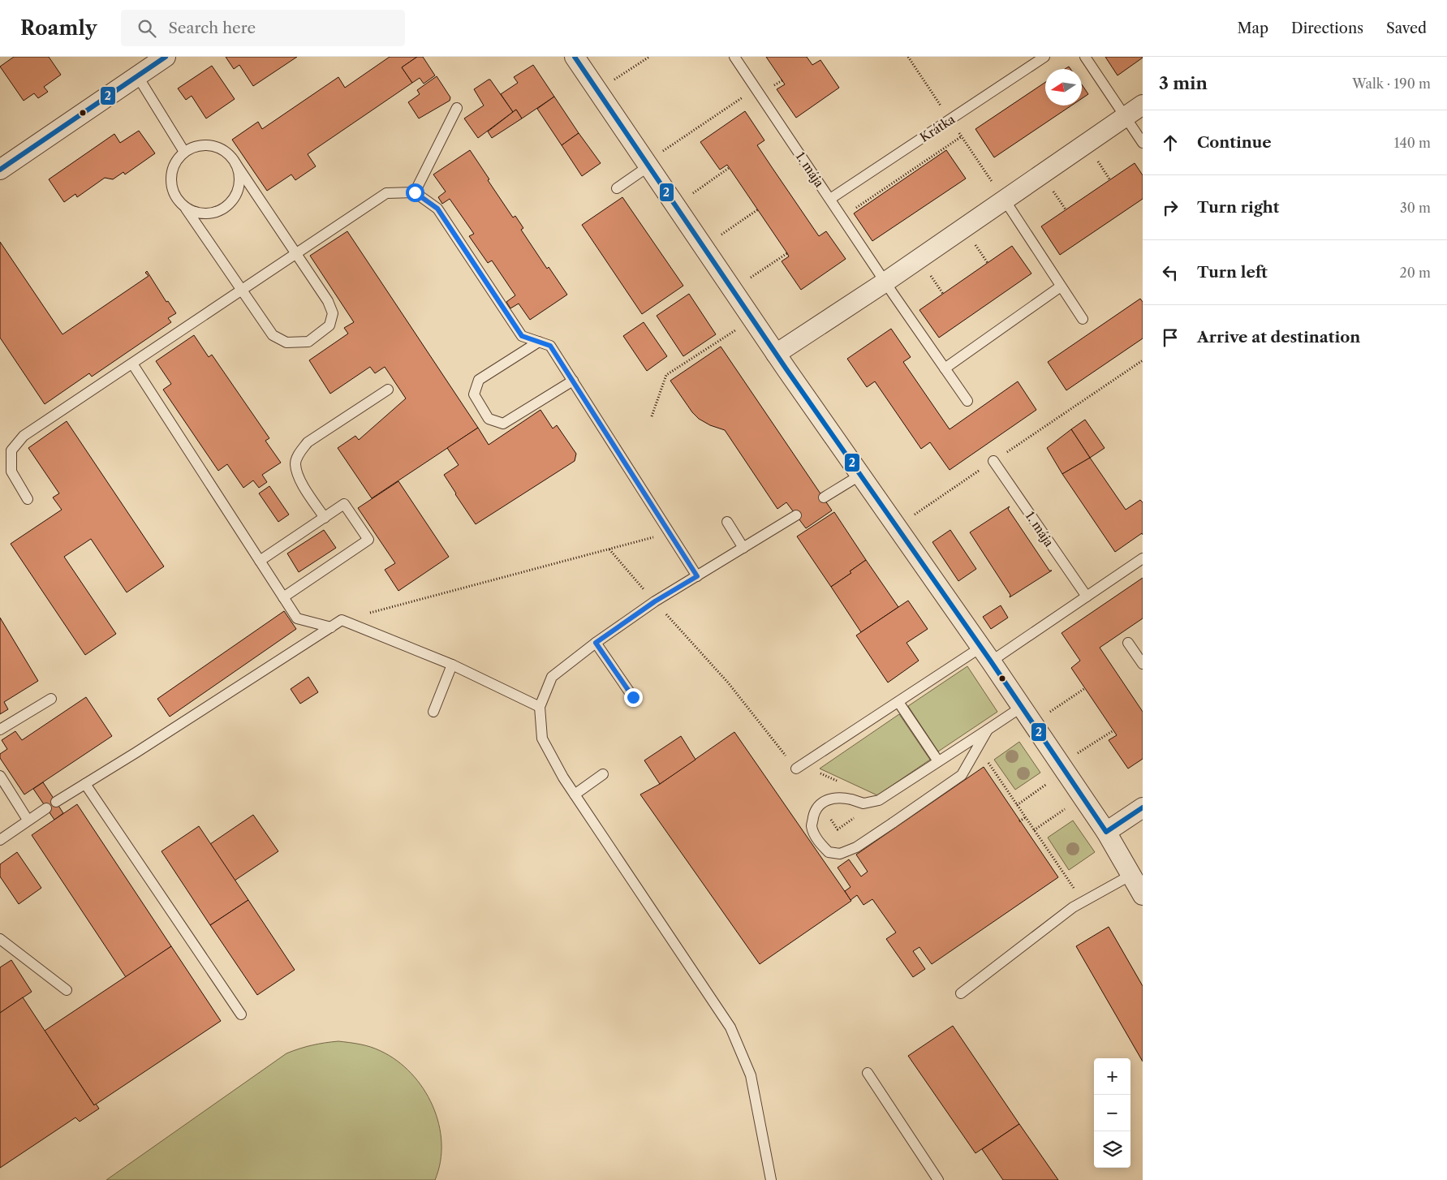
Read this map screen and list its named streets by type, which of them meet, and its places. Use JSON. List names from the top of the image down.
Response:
{
  "streets": {
    "lane": ["Krátka", "1. mája"]
  },
  "crossings": [
    ["Krátka", "1. mája"]
  ],
  "lines": ["transit line 2"],
  "north": "left",
  "page": {
    "header": "Roamly",
    "search": "Search here",
    "nav": ["Map", "Directions", "Saved"],
    "heading": ["3 min", "Walk · 190 m"],
    "list": [
      ["Continue", "140 m"],
      ["Turn right", "30 m"],
      ["Turn left", "20 m"],
      "Arrive at destination"
    ],
    "map_buttons": ["+", "−"]
  }
}
